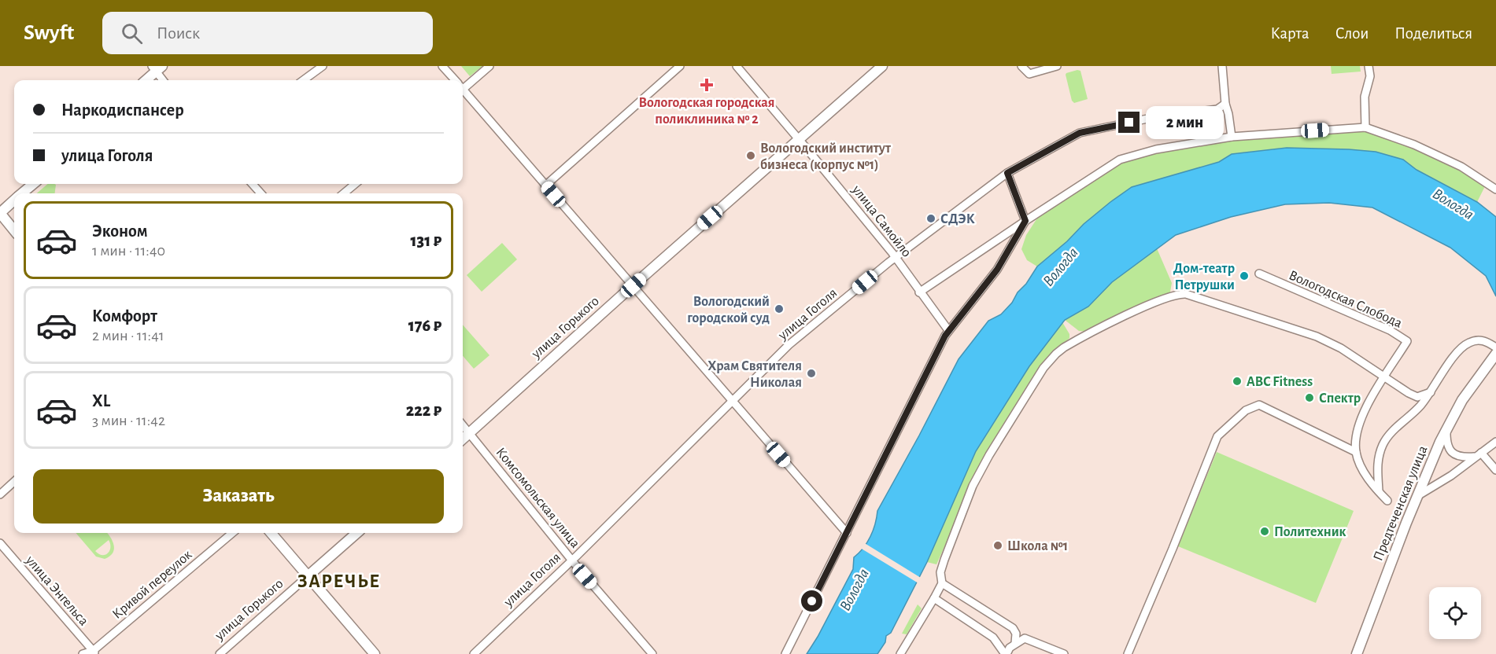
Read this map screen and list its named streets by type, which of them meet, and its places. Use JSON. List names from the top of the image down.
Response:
{
  "streets": {
    "street": [
      "улица Самойло",
      "Вологодская Слобода",
      "улица Гоголя",
      "улица Горького",
      "Комсомольская улица",
      "Предтеченская улица",
      "Кривой переулок",
      "улица Энгельса"
    ]
  },
  "crossings": [
    ["улица Самойло", "улица Гоголя"],
    ["улица Самойло", "улица Горького"],
    ["улица Гоголя", "Комсомольская улица"],
    ["улица Горького", "Комсомольская улица"],
    ["Кривой переулок", "улица Энгельса"]
  ],
  "districts": ["ЗАРЕЧЬЕ"],
  "water": ["Вологда"],
  "places": {
    "health": ["Вологодская городская поликлиника № 2"],
    "other": [
      "Вологодский институт бизнеса (корпус №1)",
      "СДЭК",
      "Дом-театр Петрушки",
      "Вологодский городской суд",
      "Храм Святителя Николая",
      "ABC Fitness",
      "Спектр",
      "Политехник",
      "Школа №1"
    ]
  },
  "page": {
    "header": "Swyft",
    "search": "Поиск",
    "nav": ["Карта", "Слои", "Поделиться"],
    "banner": ["Наркодиспансер", "улица Гоголя"],
    "bubble": "2 мин",
    "list": [
      {
        "name": "Эконом",
        "note": "1 мин · 11:40",
        "value": "131 ₽"
      },
      {
        "name": "Комфорт",
        "note": "2 мин · 11:41",
        "value": "176 ₽"
      },
      {
        "name": "XL",
        "note": "3 мин · 11:42",
        "value": "222 ₽"
      }
    ],
    "buttons": "Заказать"
  }
}
